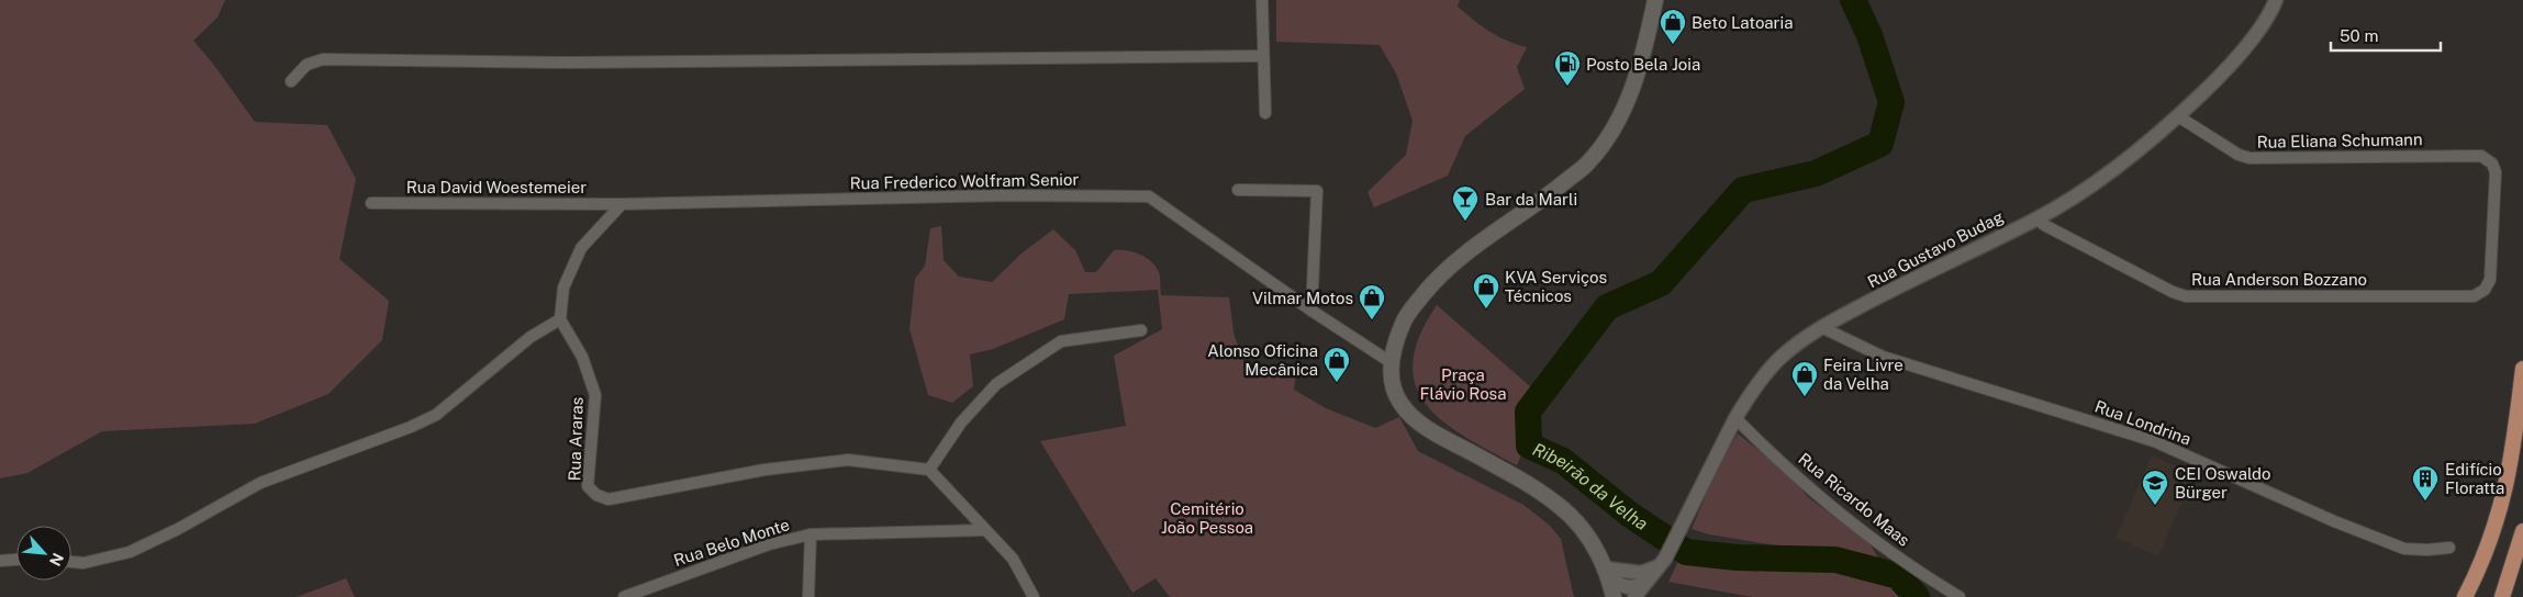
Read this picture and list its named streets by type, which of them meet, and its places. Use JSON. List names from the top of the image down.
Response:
{
  "streets": {
    "street": [
      "Rua Eliana Schumann",
      "Rua Frederico Wolfram Senior",
      "Rua David Woestemeier",
      "Rua Gustavo Budag",
      "Rua Anderson Bozzano",
      "Rua Londrina",
      "Rua Araras",
      "Rua Ricardo Maas",
      "Rua Belo Monte"
    ]
  },
  "crossings": [
    ["Rua Eliana Schumann", "Rua Gustavo Budag"],
    ["Rua Eliana Schumann", "Rua Anderson Bozzano"],
    ["Rua Frederico Wolfram Senior", "Rua David Woestemeier"],
    ["Rua Gustavo Budag", "Rua Anderson Bozzano"],
    ["Rua Gustavo Budag", "Rua Londrina"],
    ["Rua Gustavo Budag", "Rua Ricardo Maas"]
  ],
  "water": ["Ribeirão da Velha"],
  "parks": ["Praça Flávio Rosa", "Cemitério João Pessoa"],
  "places": {
    "shop": [
      "Beto Latoaria",
      "KVA Serviços Técnicos",
      "Vilmar Motos",
      "Alonso Oficina Mecânica",
      "Feira Livre da Velha"
    ],
    "fuel station": ["Posto Bela Joia"],
    "bar": ["Bar da Marli"],
    "building": ["Edifício Floratta"],
    "school or university": ["CEI Oswaldo Bürger"]
  },
  "scale_bar": "50 m",
  "north": "bottom right"
}
